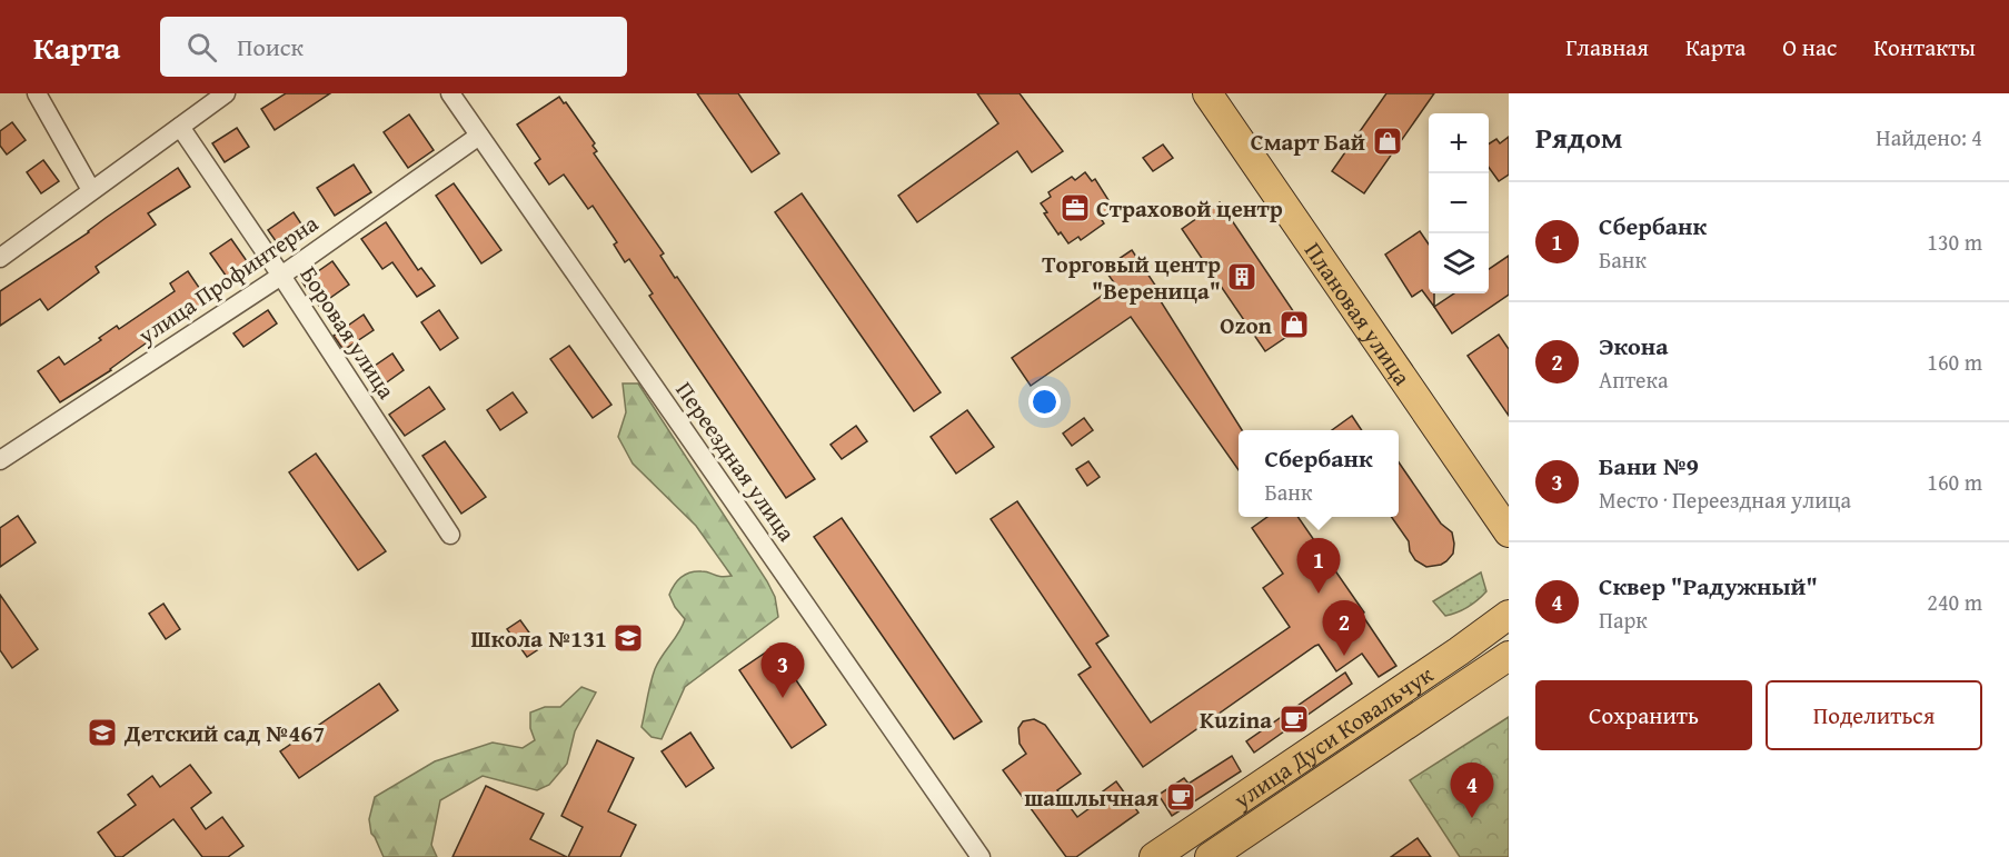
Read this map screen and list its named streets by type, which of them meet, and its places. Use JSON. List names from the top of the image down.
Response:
{
  "streets": {
    "main road": ["Плановая улица", "улица Дуси Ковальчук"],
    "street": ["улица Профинтерна", "Боровая улица", "Переездная улица"]
  },
  "crossings": [
    ["улица Профинтерна", "Боровая улица"],
    ["улица Профинтерна", "Переездная улица"]
  ],
  "places": {
    "shop": ["Смарт Бай", "Ozon"],
    "office": ["Страховой центр"],
    "building": ["Торговый центр \"Вереница\""],
    "school or university": ["Школа №131", "Детский сад №467"],
    "cafe": ["Kuzina", "шашлычная"]
  },
  "page": {
    "header": "Карта",
    "search": "Поиск",
    "nav": [
      "Главная",
      "Карта",
      "О нас",
      "Контакты"
    ],
    "heading": ["Рядом", "Найдено: 4"],
    "map_buttons": ["+", "−"],
    "list": [
      {
        "mark": "1",
        "name": "Сбербанк",
        "note": "Банк",
        "value": "130 m"
      },
      {
        "mark": "2",
        "name": "Экона",
        "note": "Аптека",
        "value": "160 m"
      },
      {
        "mark": "3",
        "name": "Бани №9",
        "note": "Место · Переездная улица",
        "value": "160 m"
      },
      {
        "mark": "4",
        "name": "Сквер \"Радужный\"",
        "note": "Парк",
        "value": "240 m"
      }
    ],
    "popup": ["Сбербанк", "Банк"],
    "pins": [
      "1",
      "2",
      "3",
      "4"
    ],
    "buttons": ["Сохранить", "Поделиться"]
  }
}
